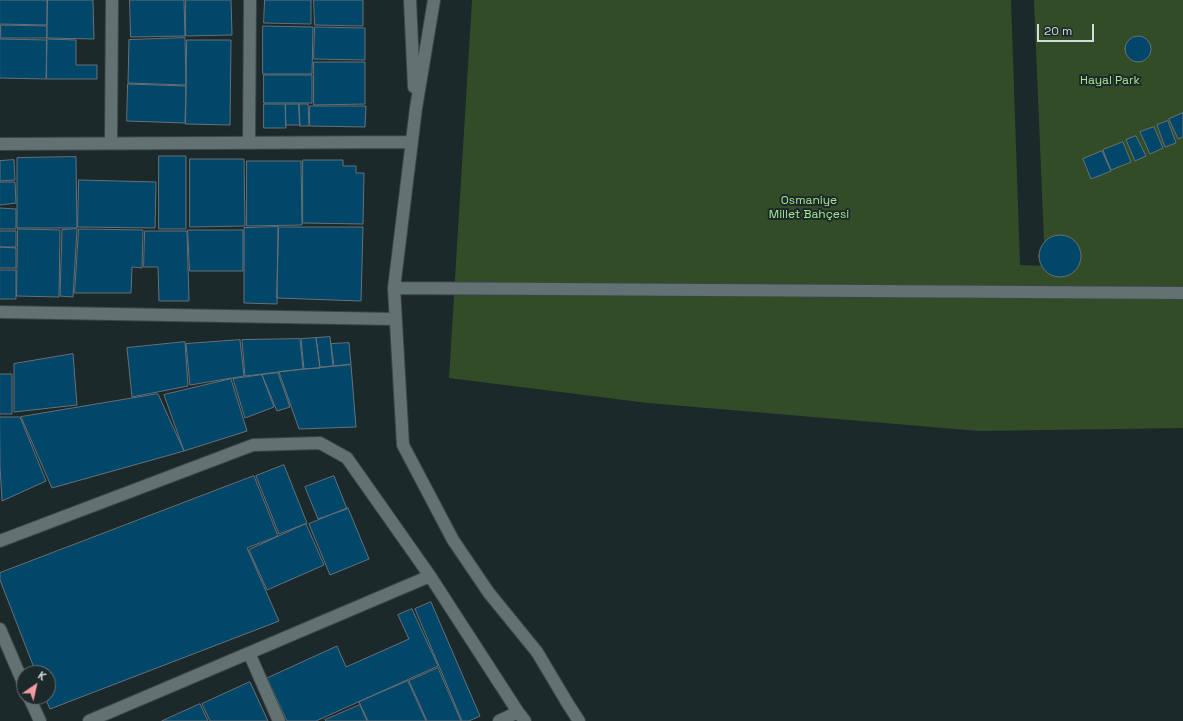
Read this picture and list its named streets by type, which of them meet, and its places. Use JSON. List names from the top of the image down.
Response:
{
  "parks": ["Hayal Park", "Osmaniye Millet Bahçesi"],
  "scale_bar": "20 m",
  "north": "top right"
}
